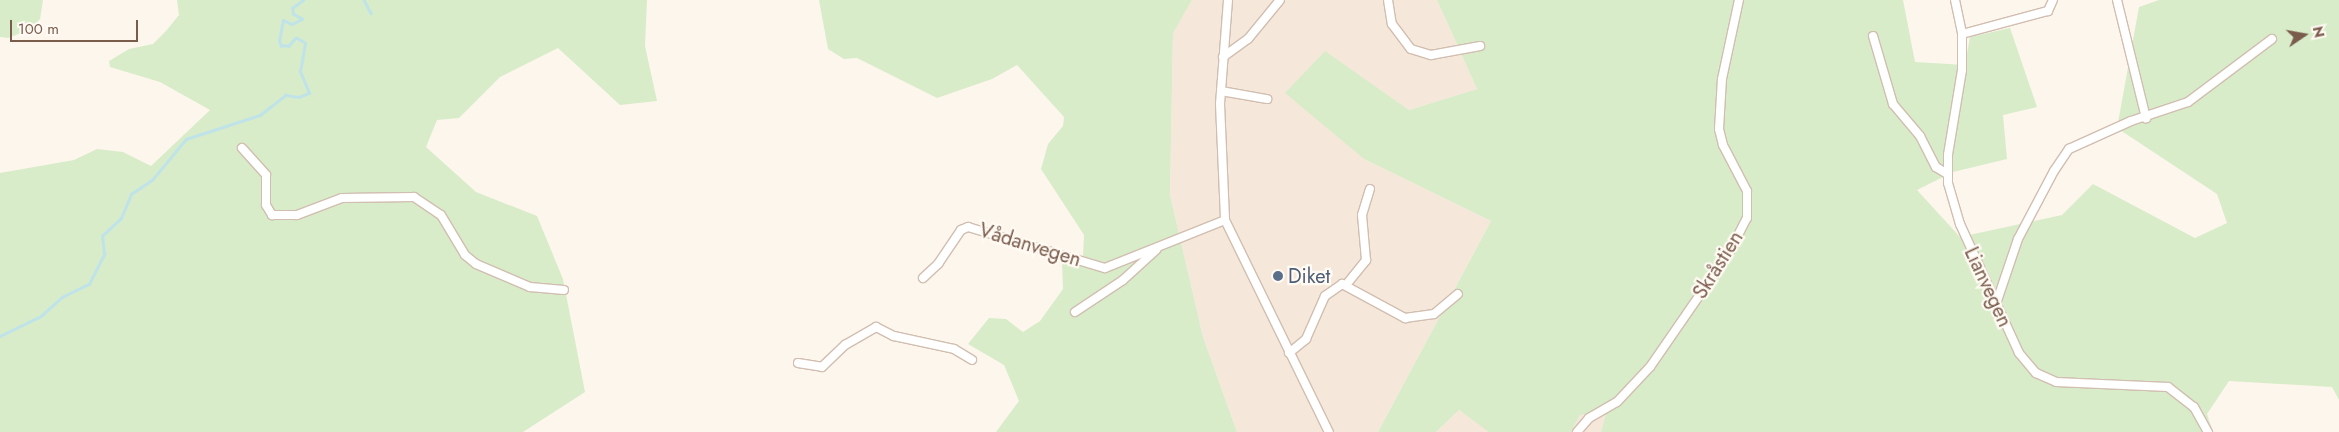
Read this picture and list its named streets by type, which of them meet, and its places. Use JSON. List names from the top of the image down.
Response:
{
  "streets": {
    "street": ["Vådanvegen", "Skråstien", "Lianvegen"]
  },
  "places": ["Diket"],
  "scale_bar": "100 m",
  "north": "right"
}
